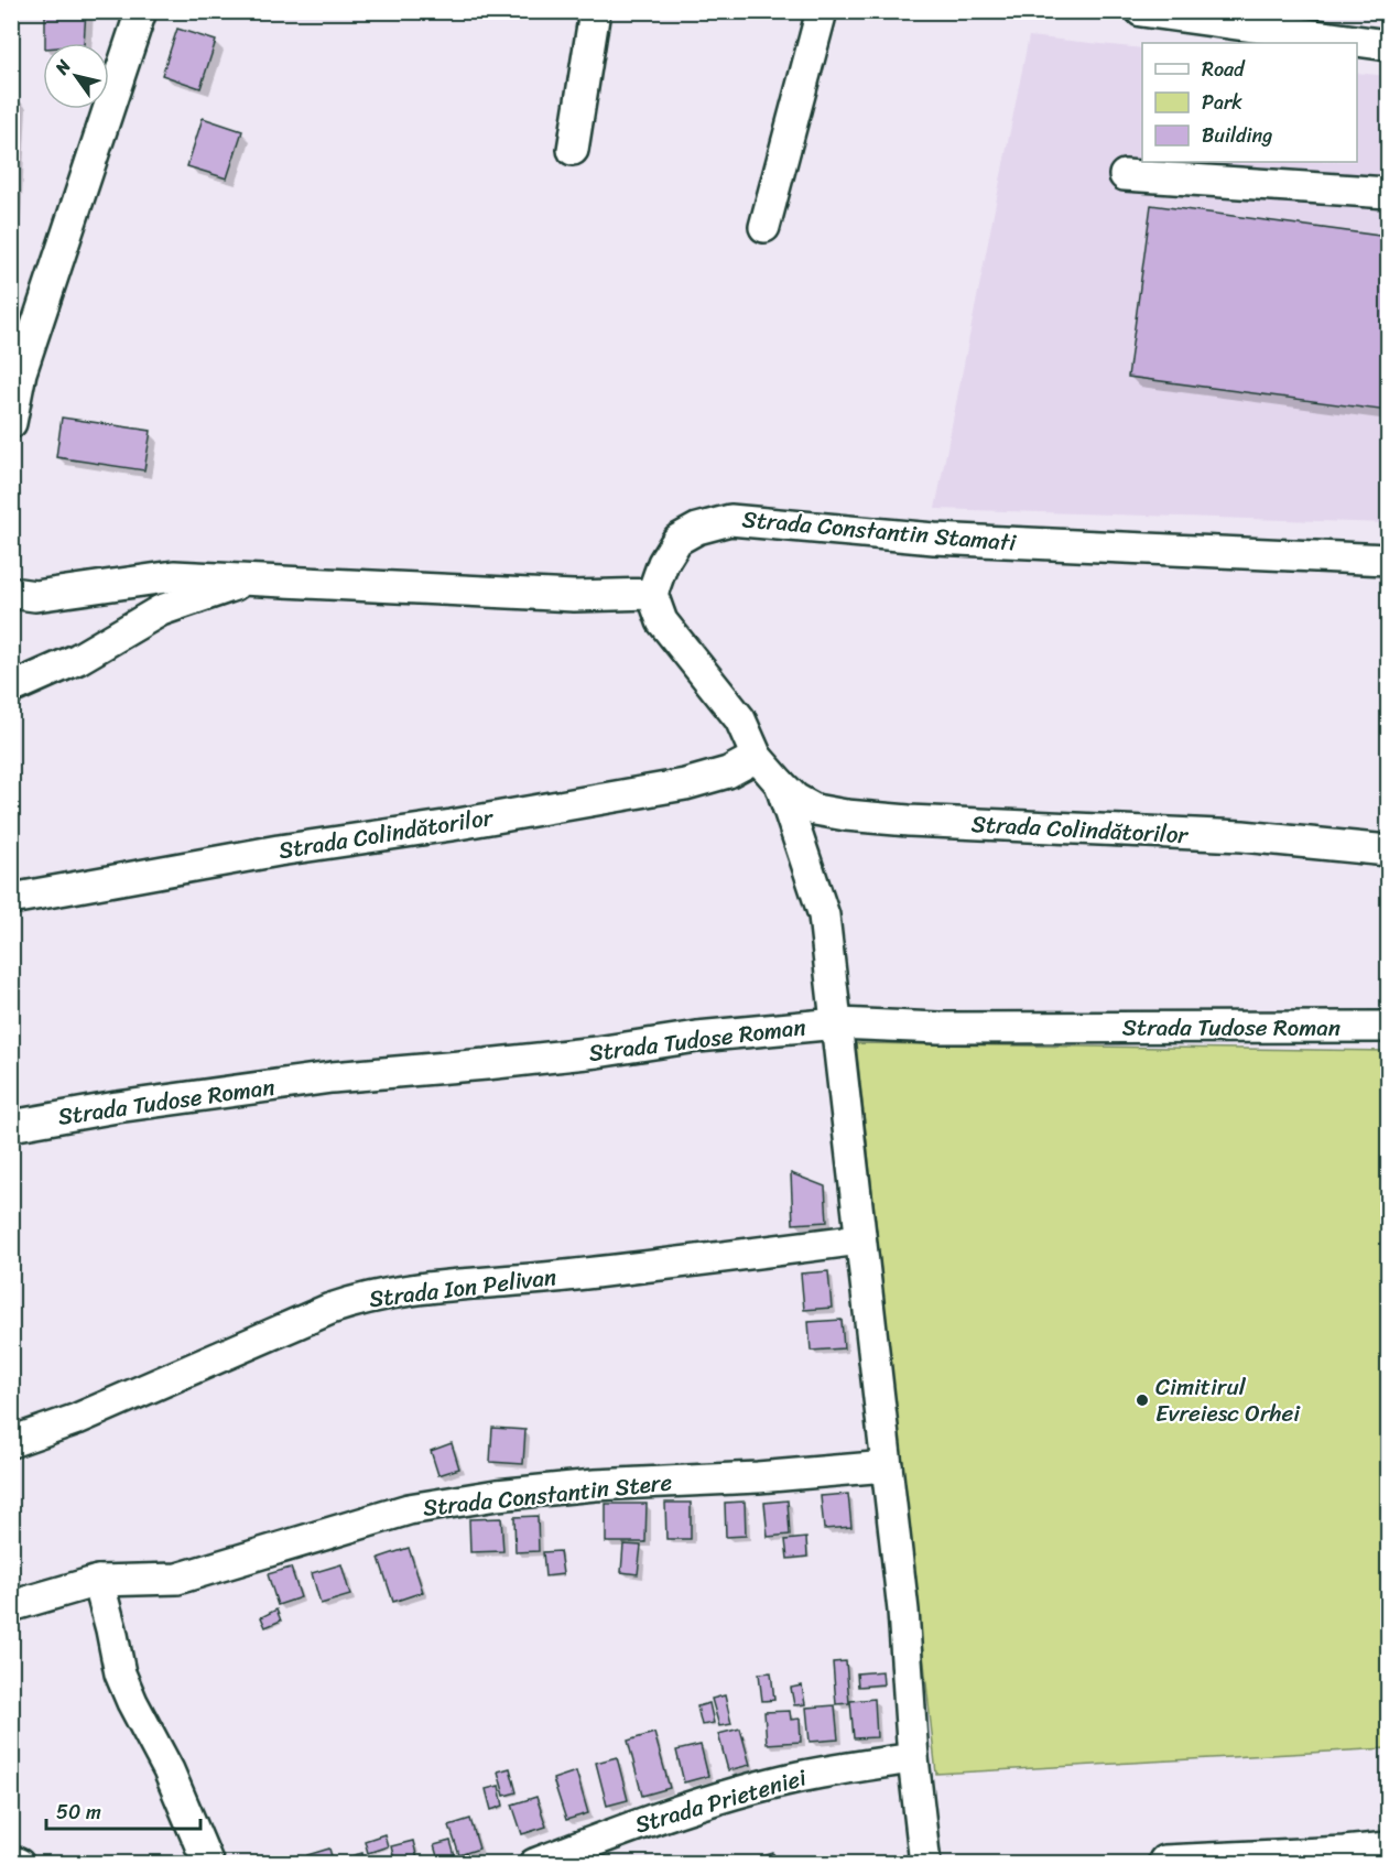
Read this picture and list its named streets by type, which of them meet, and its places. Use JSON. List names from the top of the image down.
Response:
{
  "streets": {
    "street": [
      "Strada Constantin Stamati",
      "Strada Colindătorilor",
      "Strada Tudose Roman",
      "Strada Ion Pelivan",
      "Strada Constantin Stere",
      "Strada Prieteniei"
    ]
  },
  "places": ["Cimitirul Evreiesc Orhei"],
  "legend": ["Road", "Park", "Building"],
  "scale_bar": "50 m",
  "north": "top left"
}
